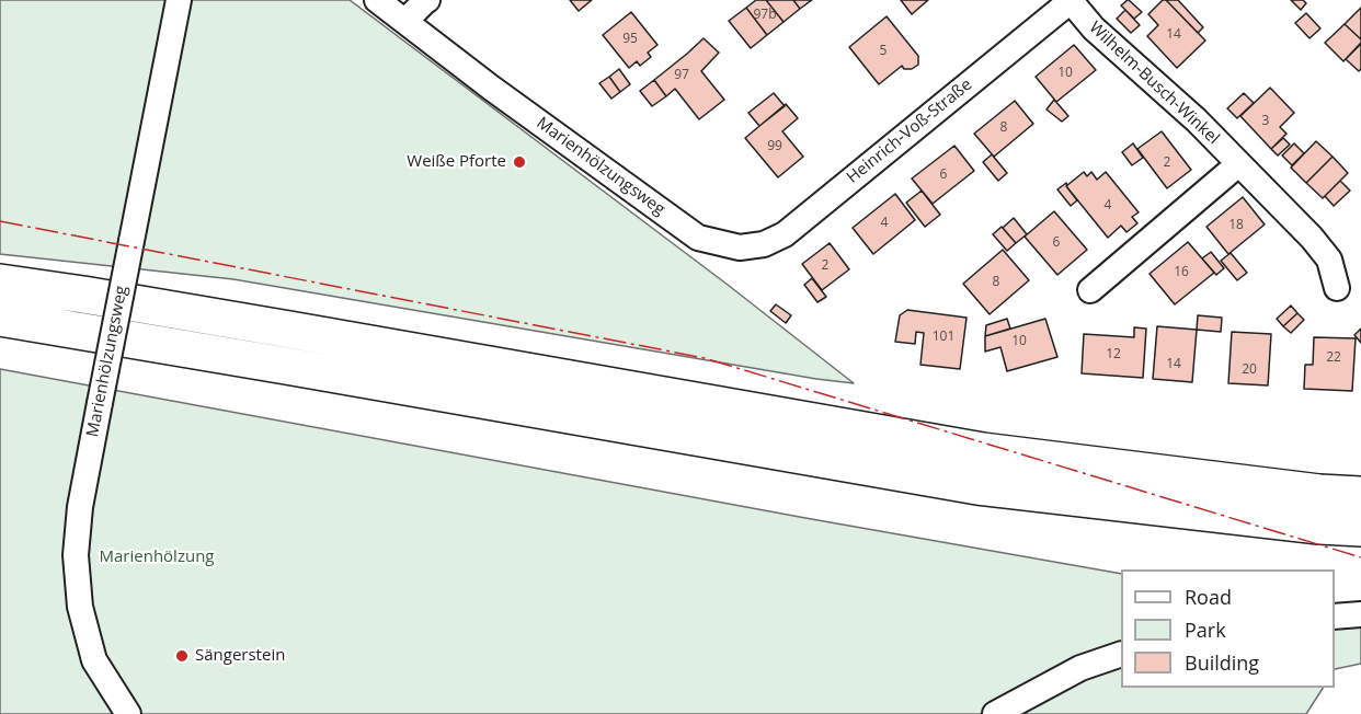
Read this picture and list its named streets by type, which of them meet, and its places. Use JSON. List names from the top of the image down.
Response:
{
  "streets": {
    "street": ["Wilhelm-Busch-Winkel", "Heinrich-Voß-Straße", "Marienhölzungsweg"]
  },
  "crossings": [
    ["Wilhelm-Busch-Winkel", "Heinrich-Voß-Straße"],
    ["Heinrich-Voß-Straße", "Marienhölzungsweg"]
  ],
  "parks": ["Marienhölzung"],
  "places": ["Weiße Pforte", "Sängerstein"],
  "house_numbers": [
    "97b",
    "14",
    "95",
    "5",
    "10",
    "97",
    "3",
    "8",
    "99",
    "2",
    "6",
    "4",
    "4",
    "18",
    "6",
    "2",
    "16",
    "8",
    "101",
    "10",
    "12",
    "22",
    "14",
    "20"
  ],
  "legend": ["Road", "Park", "Building"]
}
